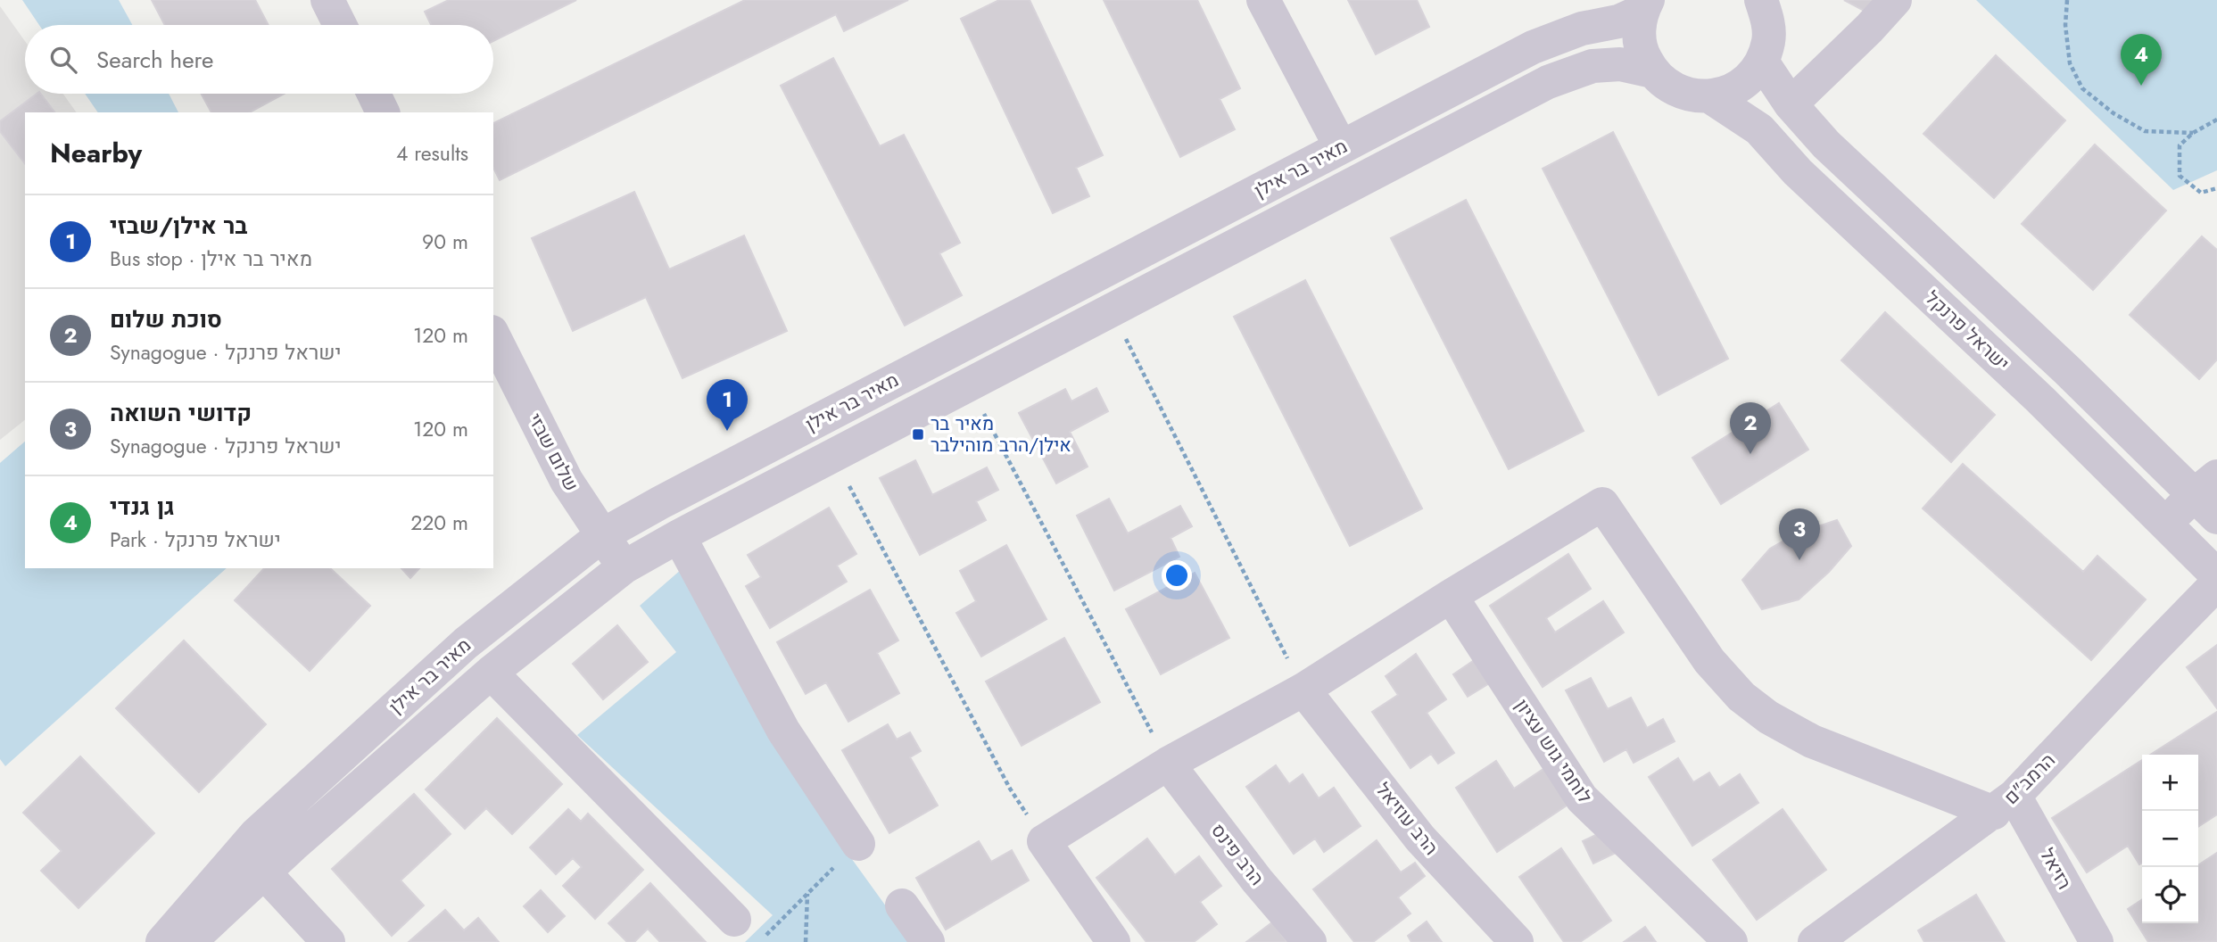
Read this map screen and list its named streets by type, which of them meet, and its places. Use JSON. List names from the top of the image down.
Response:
{
  "streets": {
    "street": [
      "מאיר בר אילן",
      "ישראל פרנקל",
      "שלום שבזי",
      "לוחמי גוש עציון",
      "הרמב\"ם",
      "הרב עוזיאל",
      "הרב פינס",
      "רזיאל"
    ]
  },
  "crossings": [
    ["מאיר בר אילן", "שלום שבזי"],
    ["הרמב\"ם", "רזיאל"]
  ],
  "places": {
    "transit": ["מאיר בר אילן/הרב מוהילבר"]
  },
  "page": {
    "search": "Search here",
    "pins": [
      "4",
      "1",
      "2",
      "3"
    ],
    "heading": ["Nearby", "4 results"],
    "list": [
      {
        "mark": "1",
        "name": "בר אילן/שבזי",
        "note": "Bus stop · מאיר בר אילן",
        "value": "90 m"
      },
      {
        "mark": "2",
        "name": "סוכת שלום",
        "note": "Synagogue · ישראל פרנקל",
        "value": "120 m"
      },
      {
        "mark": "3",
        "name": "קדושי השואה",
        "note": "Synagogue · ישראל פרנקל",
        "value": "120 m"
      },
      {
        "mark": "4",
        "name": "גן גנדי",
        "note": "Park · ישראל פרנקל",
        "value": "220 m"
      }
    ],
    "map_buttons": ["+", "−"]
  }
}
